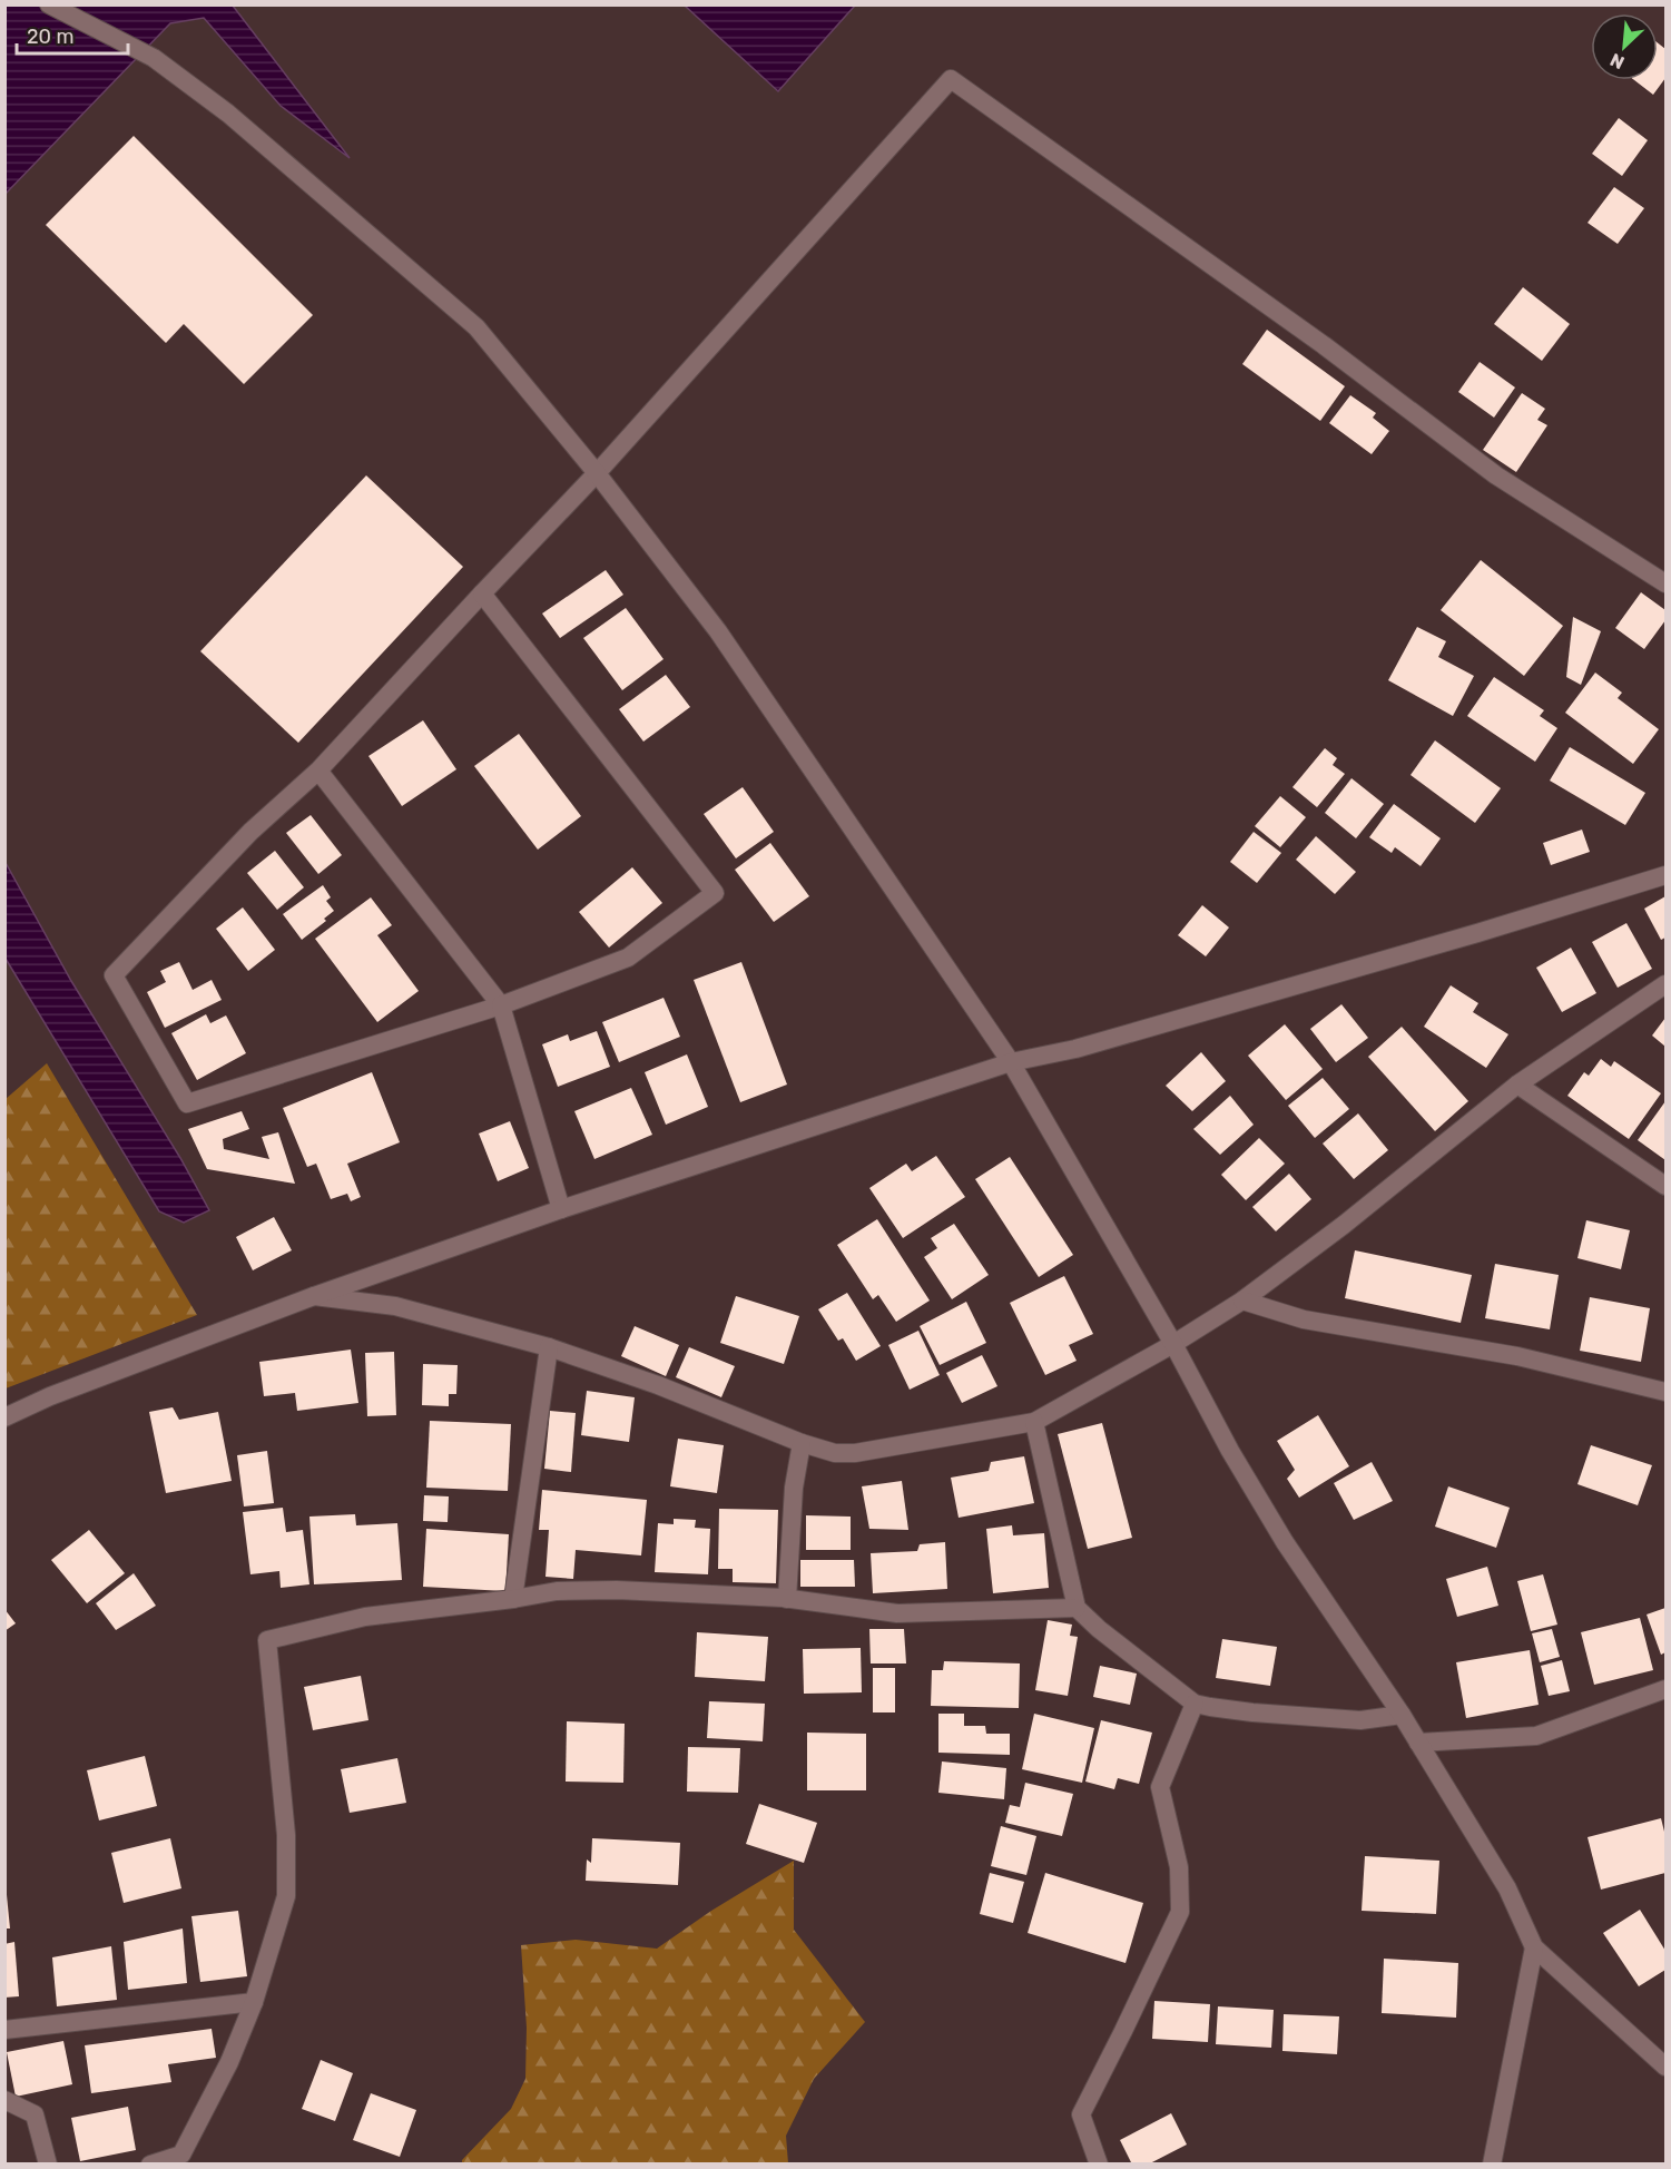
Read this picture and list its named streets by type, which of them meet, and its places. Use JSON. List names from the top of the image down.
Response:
{
  "scale_bar": "20 m",
  "north": "bottom left"
}
